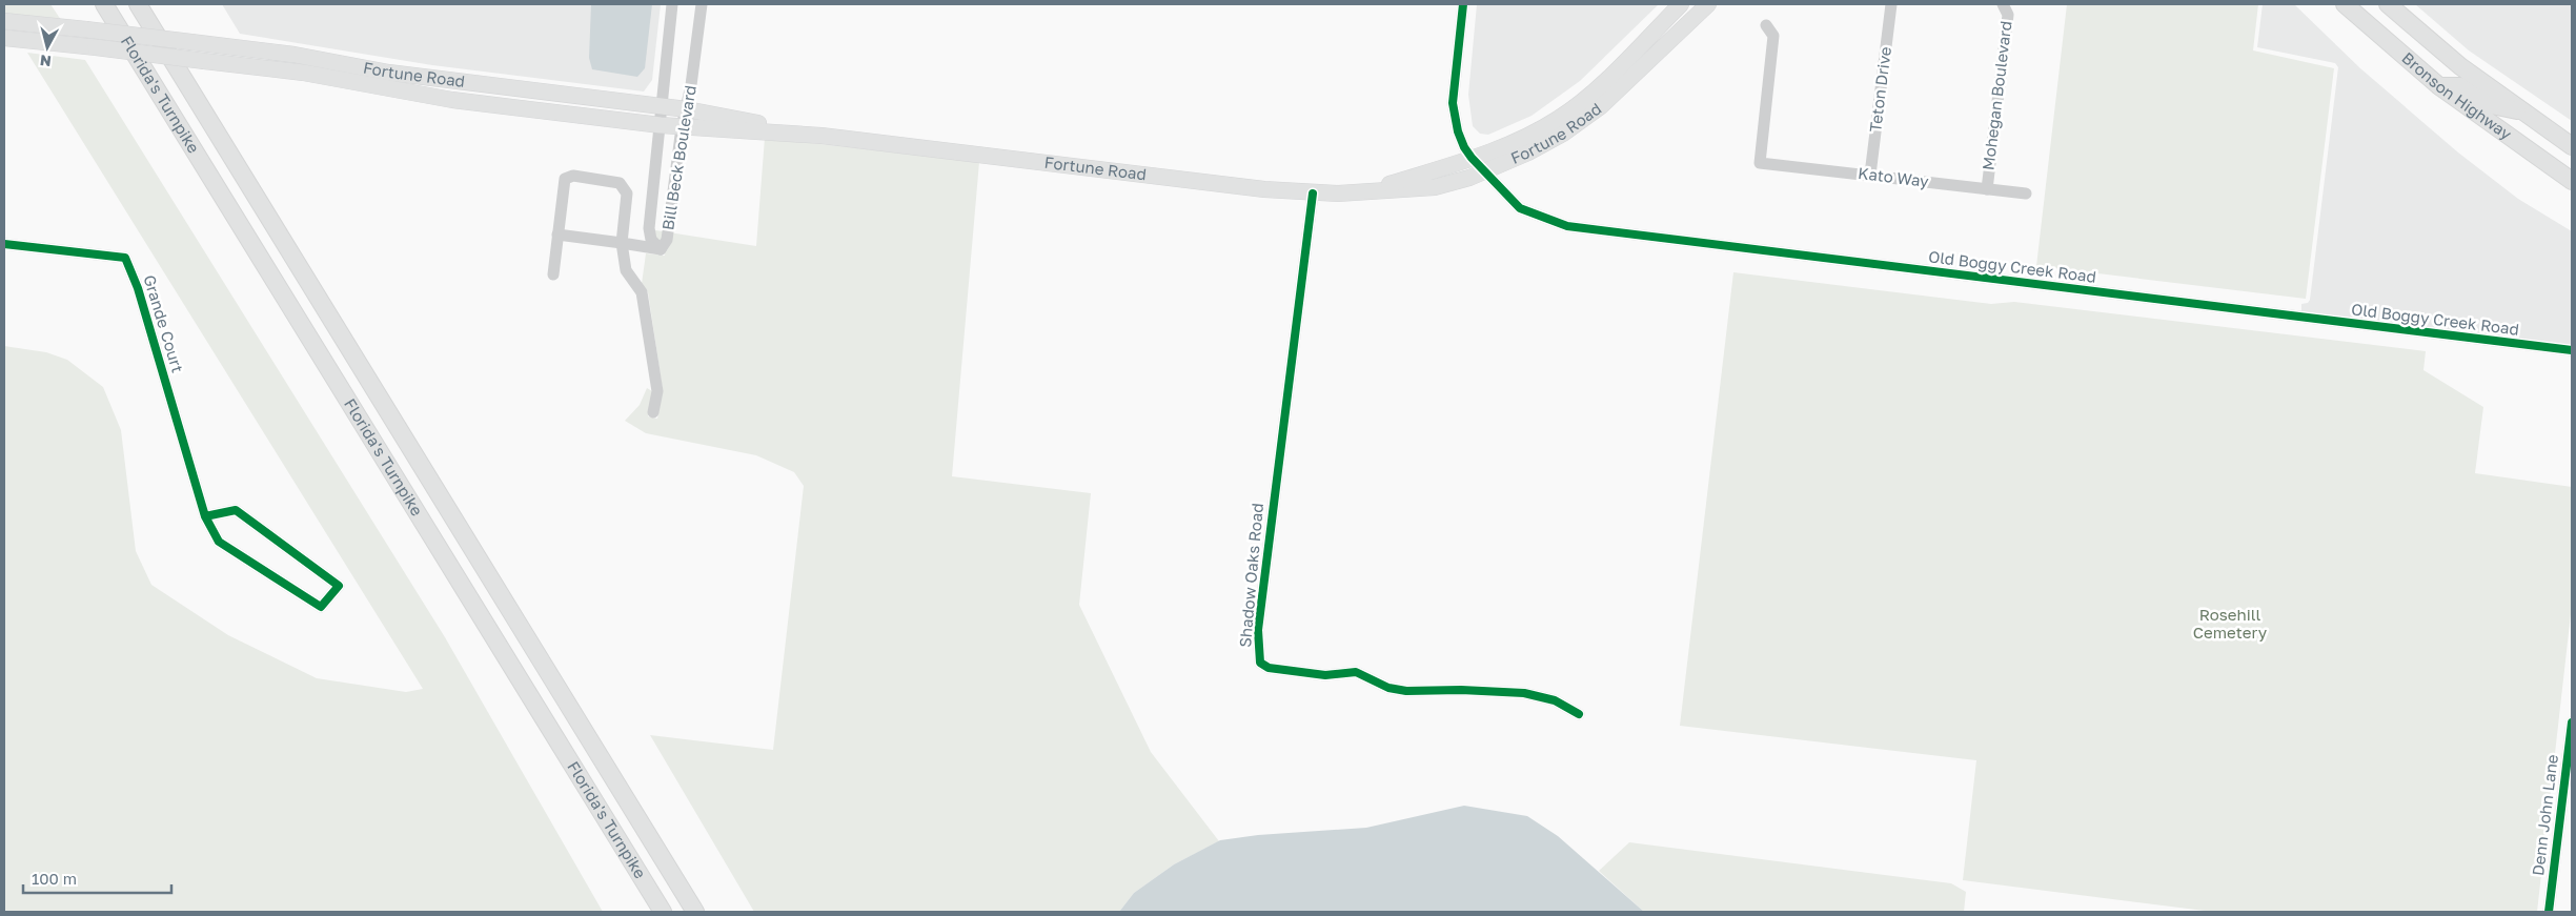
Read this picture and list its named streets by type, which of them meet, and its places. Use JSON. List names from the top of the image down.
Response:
{
  "streets": {
    "highway": ["Florida's Turnpike", "Bronson Highway"],
    "main road": ["Fortune Road"],
    "street": [
      "Teton Drive",
      "Mohegan Boulevard",
      "Bill Beck Boulevard",
      "Kato Way",
      "Old Boggy Creek Road",
      "Grande Court",
      "Shadow Oaks Road",
      "Denn John Lane"
    ]
  },
  "crossings": [
    ["Fortune Road", "Bill Beck Boulevard"],
    ["Fortune Road", "Old Boggy Creek Road"],
    ["Fortune Road", "Shadow Oaks Road"],
    ["Teton Drive", "Kato Way"],
    ["Mohegan Boulevard", "Kato Way"]
  ],
  "parks": ["Rosehill Cemetery"],
  "scale_bar": "100 m",
  "north": "bottom"
}
